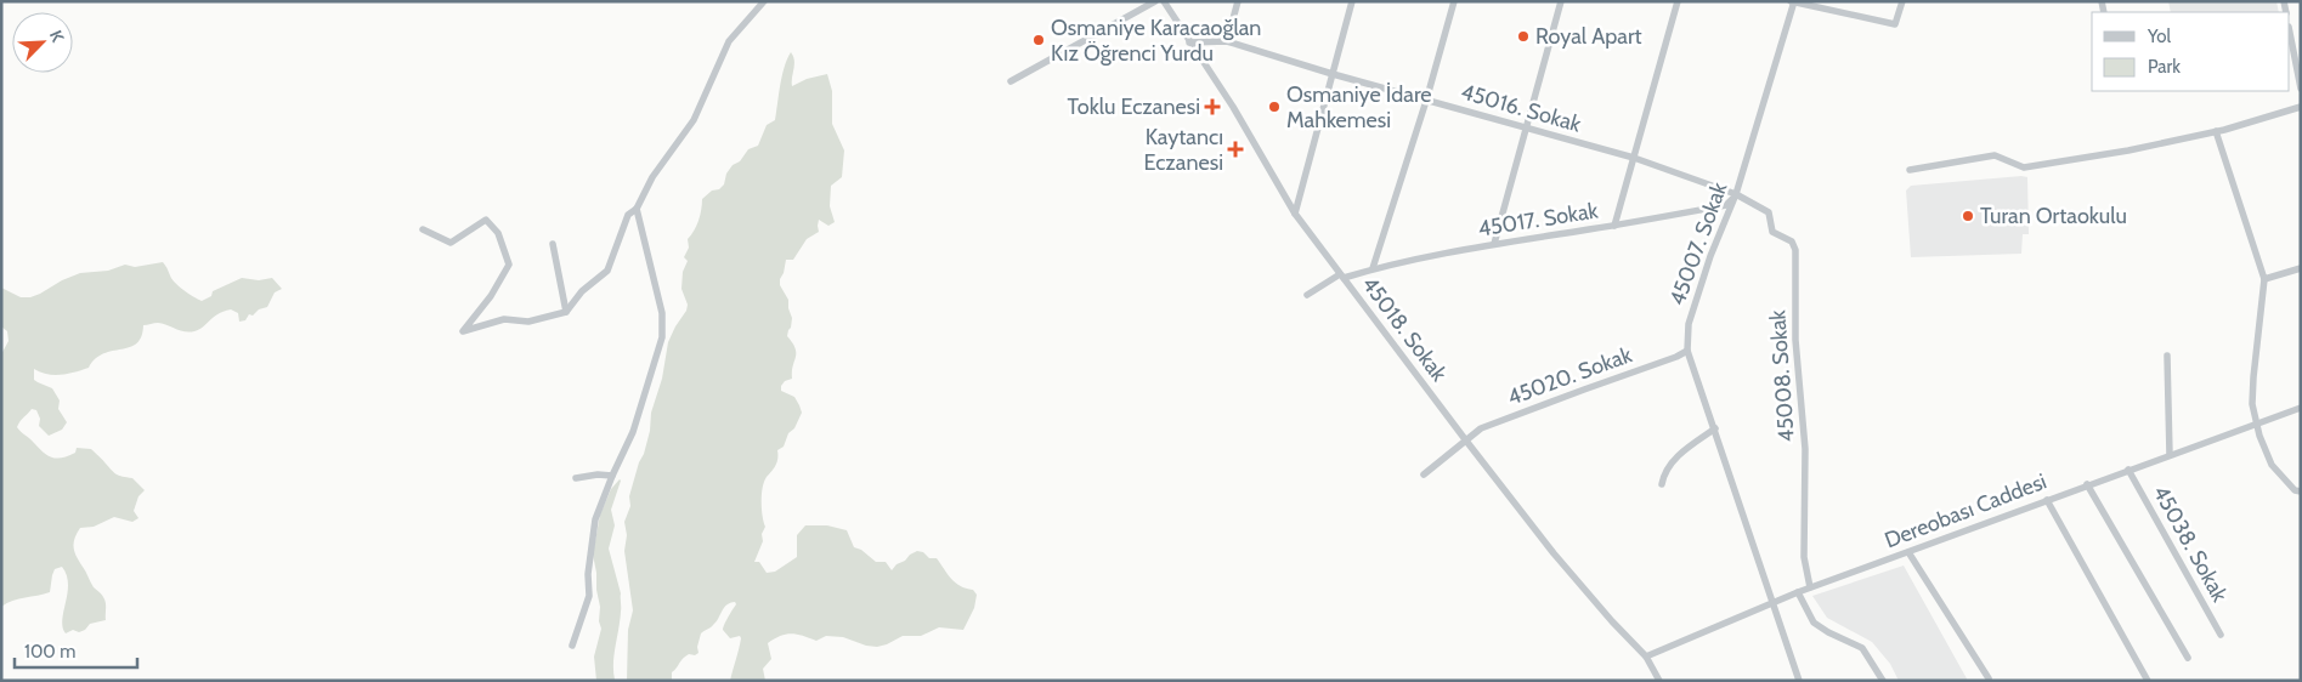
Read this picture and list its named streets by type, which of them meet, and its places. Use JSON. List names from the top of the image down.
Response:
{
  "streets": {
    "street": [
      "45016. Sokak",
      "45017. Sokak",
      "45007. Sokak",
      "45018. Sokak",
      "45020. Sokak",
      "45008. Sokak",
      "Dereobası Caddesi",
      "45038. Sokak"
    ]
  },
  "crossings": [
    ["45016. Sokak", "45017. Sokak"],
    ["45016. Sokak", "45007. Sokak"],
    ["45016. Sokak", "45018. Sokak"],
    ["45016. Sokak", "45008. Sokak"],
    ["45017. Sokak", "45007. Sokak"],
    ["45017. Sokak", "45018. Sokak"],
    ["45017. Sokak", "45008. Sokak"],
    ["45007. Sokak", "45020. Sokak"],
    ["45007. Sokak", "45008. Sokak"],
    ["45007. Sokak", "Dereobası Caddesi"],
    ["45018. Sokak", "45020. Sokak"],
    ["45018. Sokak", "Dereobası Caddesi"],
    ["45008. Sokak", "Dereobası Caddesi"],
    ["Dereobası Caddesi", "45038. Sokak"]
  ],
  "places": {
    "other": [
      "Royal Apart",
      "Osmaniye Karacaoğlan Kız Öğrenci Yurdu",
      "Osmaniye İdare Mahkemesi",
      "Turan Ortaokulu"
    ],
    "health": ["Toklu Eczanesi", "Kaytancı Eczanesi"]
  },
  "legend": ["Yol", "Park"],
  "scale_bar": "100 m",
  "north": "top right"
}
